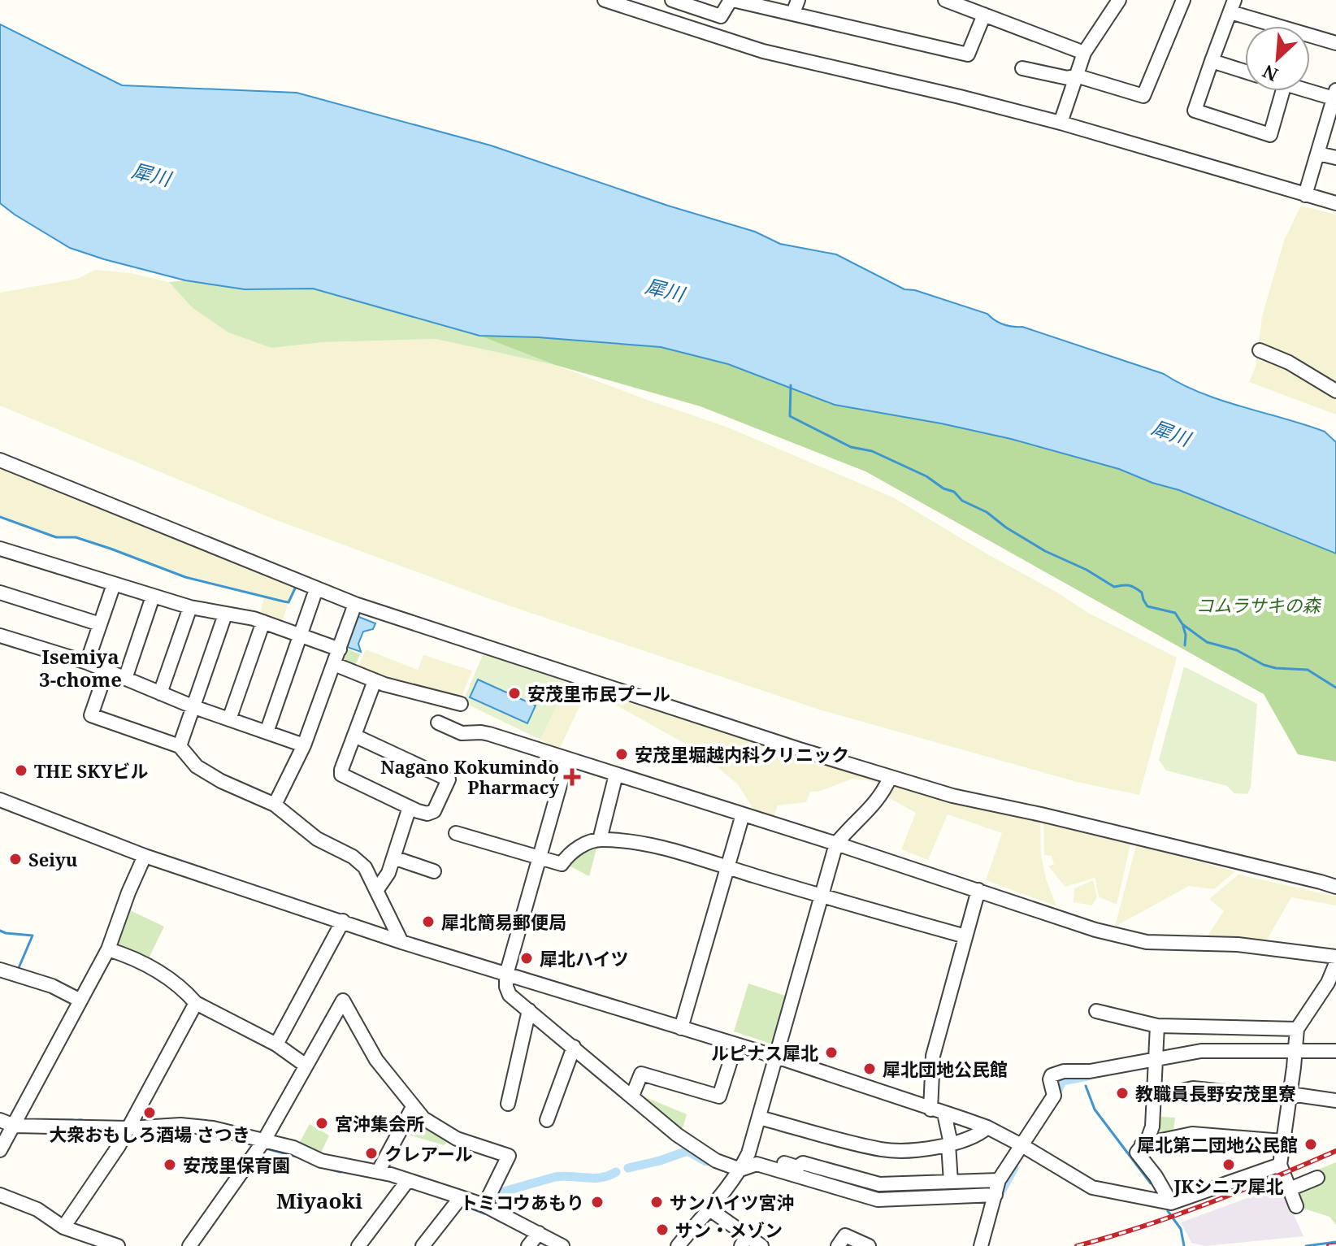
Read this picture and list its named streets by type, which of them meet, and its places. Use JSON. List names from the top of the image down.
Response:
{
  "districts": ["Isemiya 3-chome", "Miyaoki"],
  "water": ["犀川"],
  "parks": ["コムラサキの森"],
  "places": {
    "other": [
      "安茂里市民プール",
      "安茂里堀越内科クリニック",
      "THE SKYビル",
      "Seiyu",
      "犀北簡易郵便局",
      "犀北ハイツ",
      "ルピナス犀北",
      "犀北団地公民館",
      "教職員長野安茂里寮",
      "大衆おもしろ酒場 さつき",
      "宮沖集会所",
      "犀北第二団地公民館",
      "クレアール",
      "安茂里保育園",
      "JKシニア犀北",
      "トミコウあもり",
      "サンハイツ宮沖",
      "サン・メゾン"
    ],
    "health": ["Nagano Kokumindo Pharmacy"]
  },
  "north": "bottom left"
}
